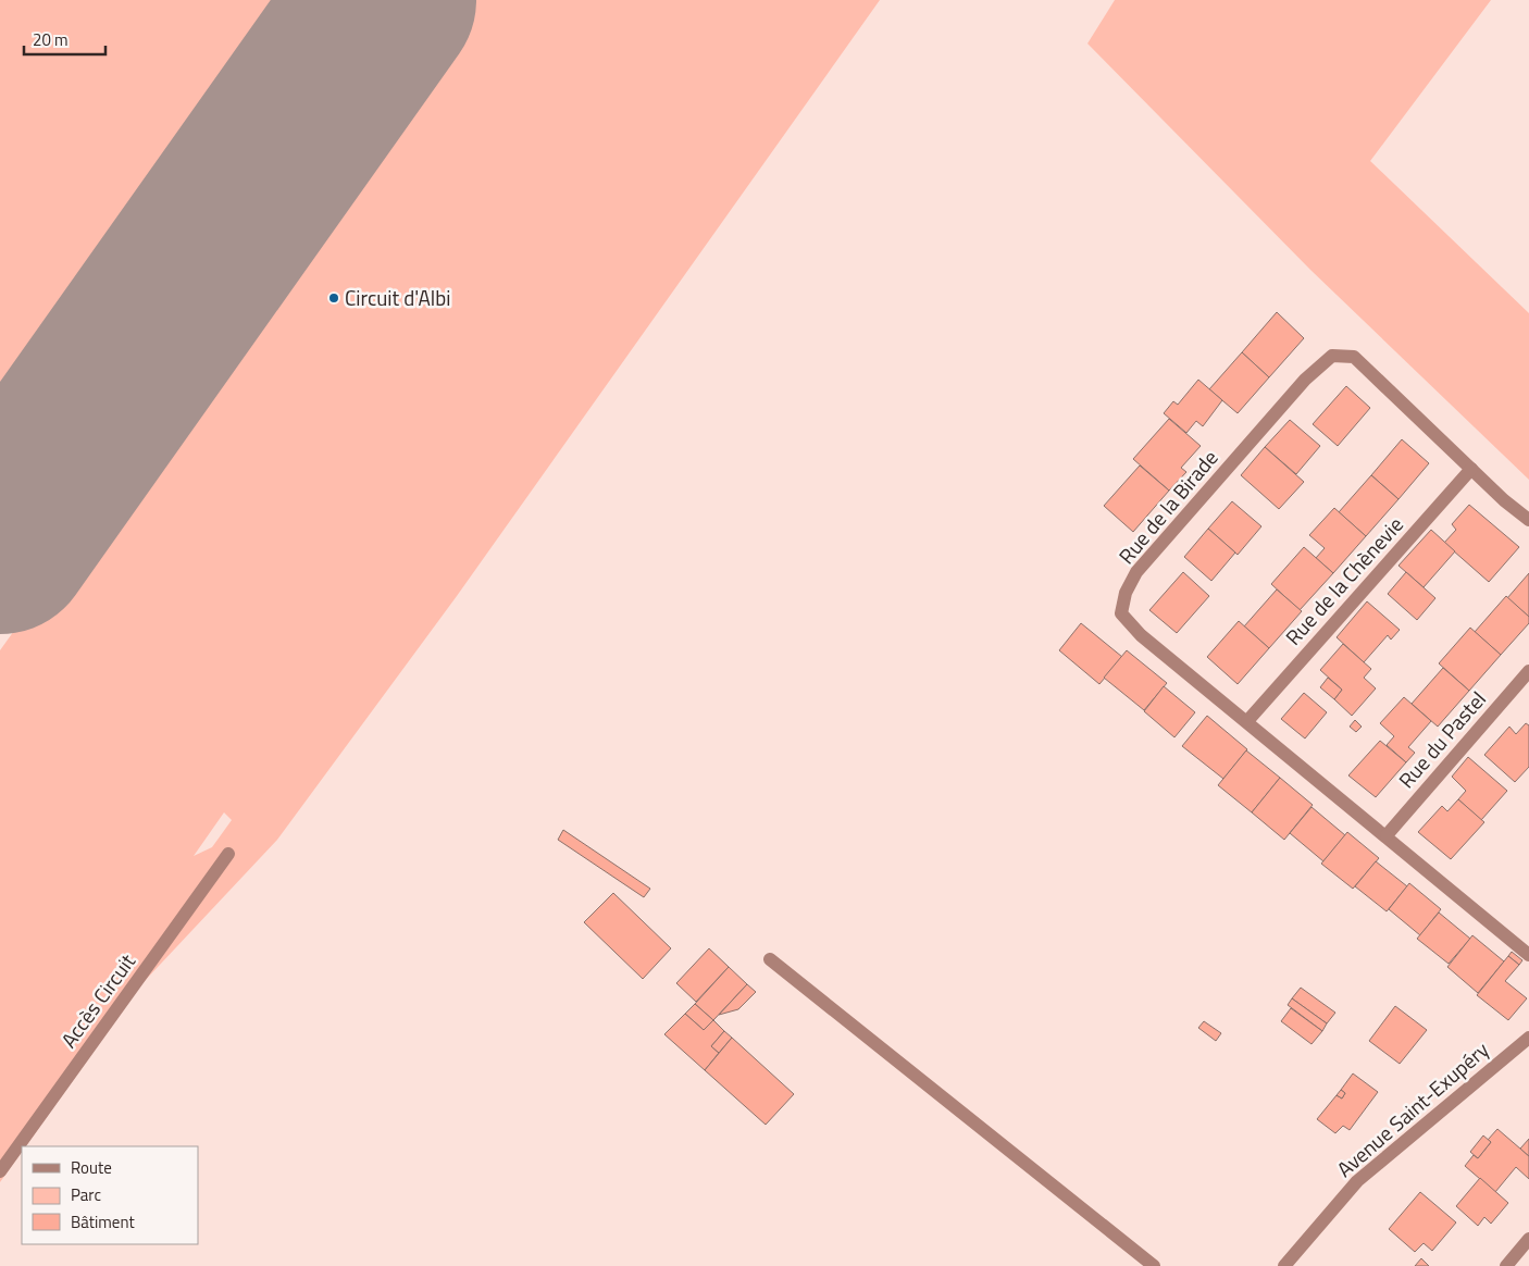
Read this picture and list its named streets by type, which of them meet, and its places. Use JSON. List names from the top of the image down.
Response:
{
  "streets": {
    "street": [
      "Rue de la Birade",
      "Rue de la Chènevie",
      "Rue du Pastel",
      "Accès Circuit",
      "Avenue Saint-Exupéry"
    ]
  },
  "crossings": [
    ["Rue de la Birade", "Rue de la Chènevie"],
    ["Rue de la Birade", "Rue du Pastel"]
  ],
  "places": ["Circuit d'Albi"],
  "legend": ["Route", "Parc", "Bâtiment"],
  "scale_bar": "20 m"
}
